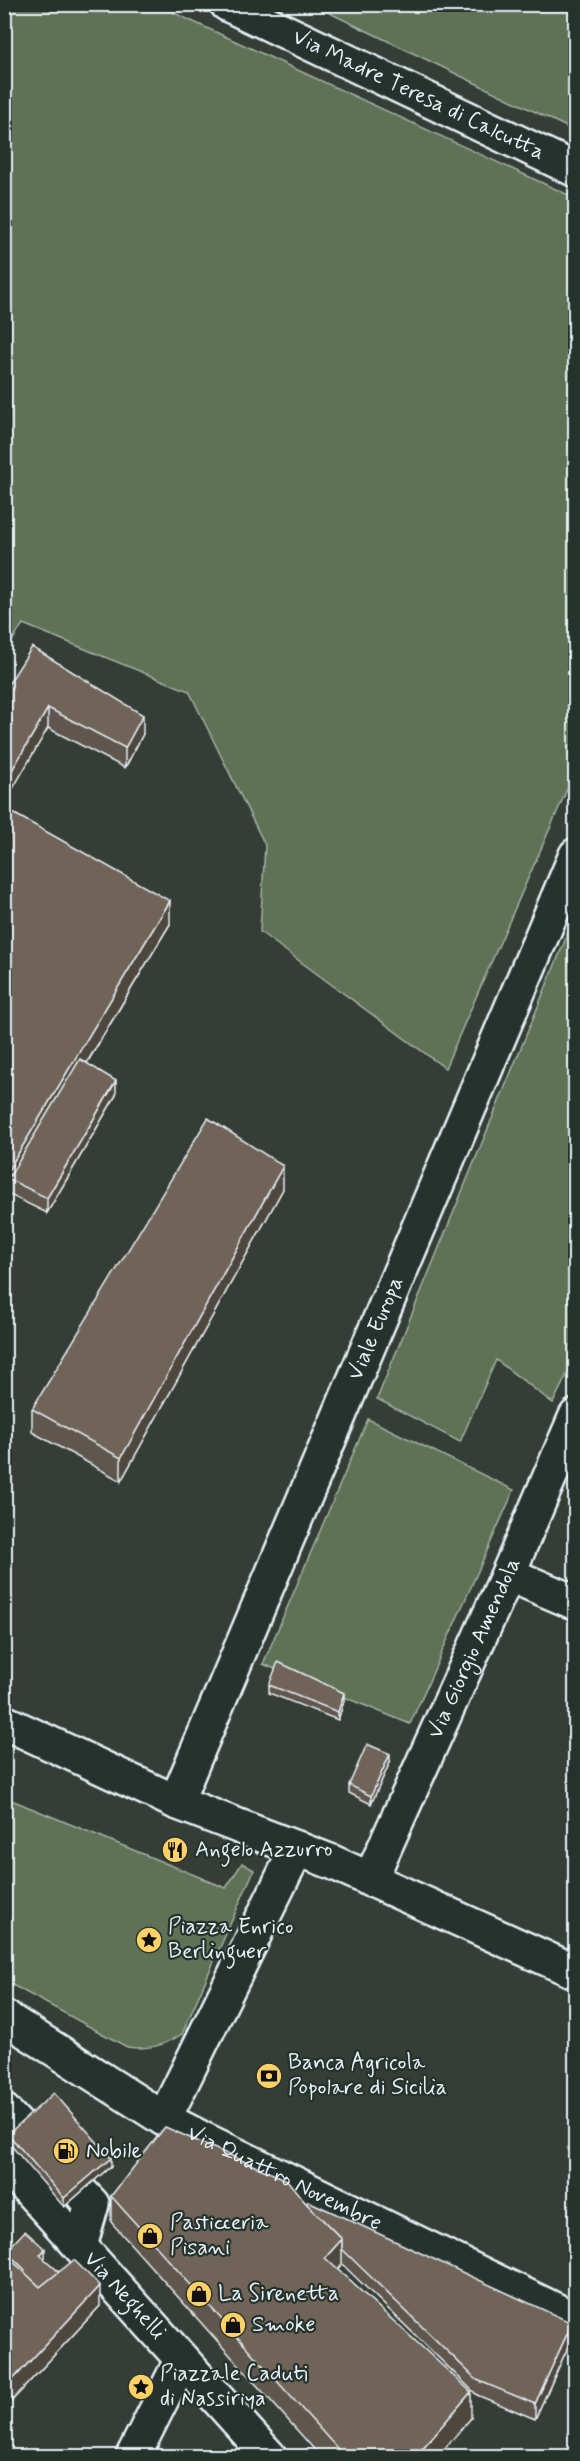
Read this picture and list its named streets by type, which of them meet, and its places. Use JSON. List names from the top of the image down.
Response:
{
  "streets": {
    "street": [
      "Via Madre Teresa di Calcutta",
      "Viale Europa",
      "Via Giorgio Amendola",
      "Via Quattro Novembre",
      "Via Neghelli"
    ]
  },
  "places": {
    "restaurant": ["Angelo Azzurro"],
    "place": ["Piazza Enrico Berlinguer", "Piazzale Caduti di Nassiriya"],
    "bank": ["Banca Agricola Popolare di Sicilia"],
    "fuel station": ["Nobile"],
    "shop": ["Pasticceria Pisani", "La Sirenetta", "Smoke"]
  }
}
